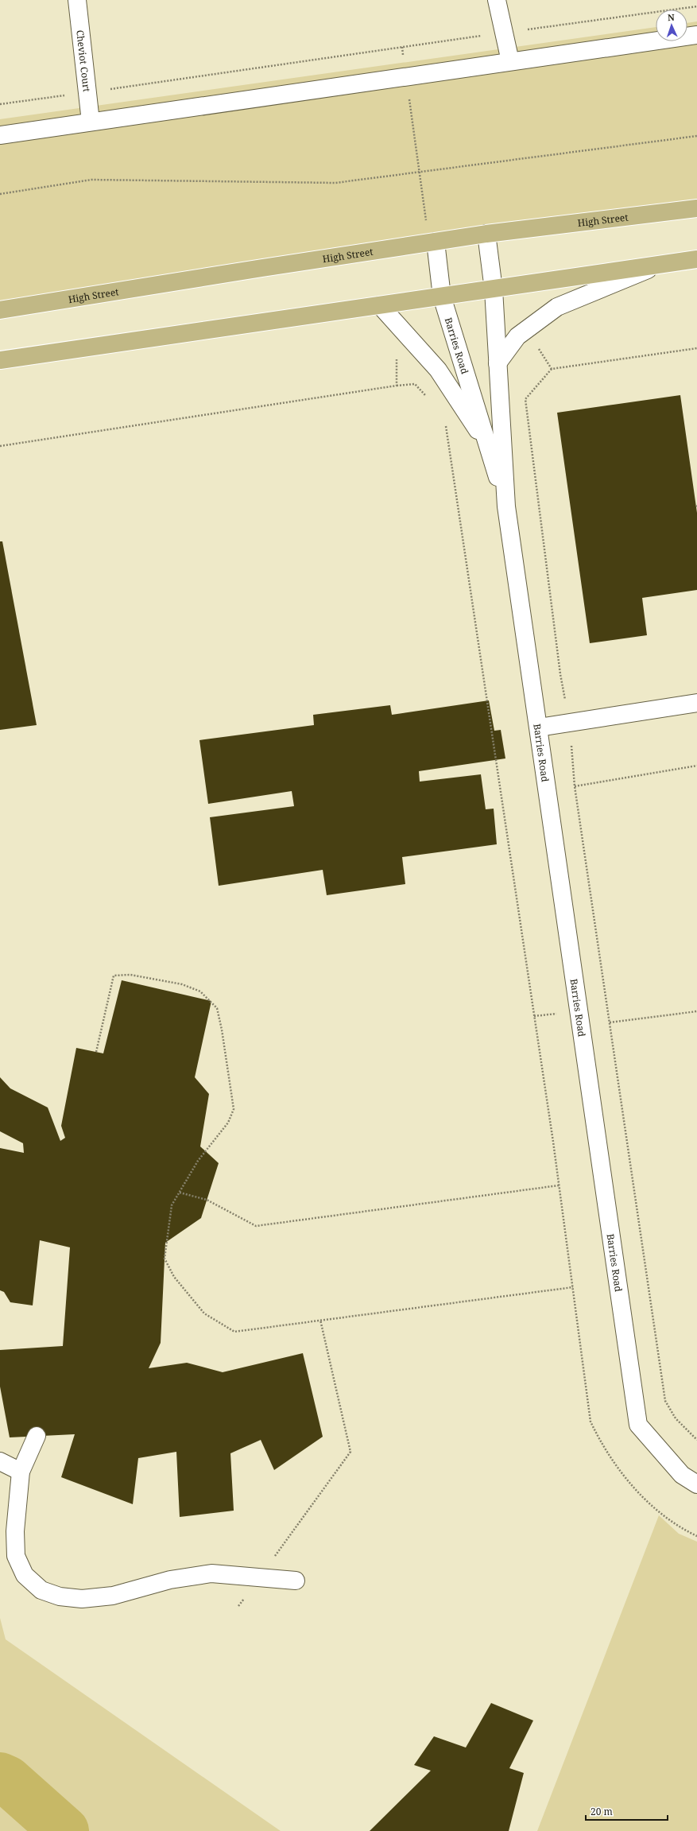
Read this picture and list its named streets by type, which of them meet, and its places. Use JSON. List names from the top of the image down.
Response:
{
  "streets": {
    "main road": ["High Street"],
    "street": ["Cheviot Court", "Barries Road"]
  },
  "crossings": [
    ["High Street", "Barries Road"]
  ],
  "scale_bar": "20 m",
  "north": "top"
}
